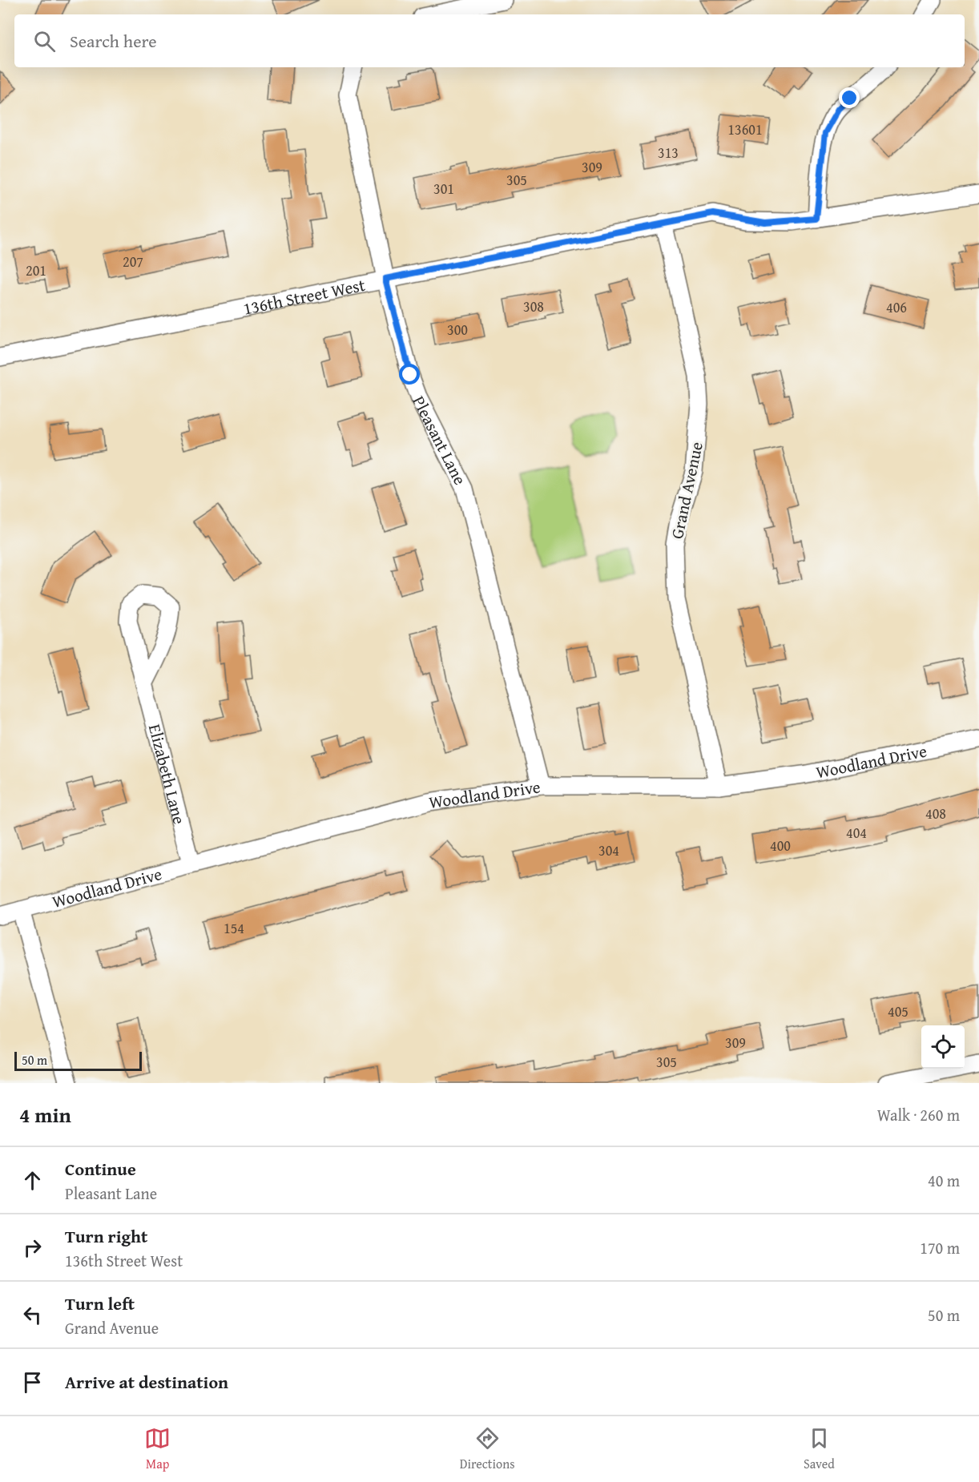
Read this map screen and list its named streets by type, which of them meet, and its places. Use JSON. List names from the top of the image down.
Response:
{
  "streets": {
    "street": [
      "136th Street West",
      "Pleasant Lane",
      "Grand Avenue",
      "Woodland Drive",
      "Elizabeth Lane"
    ]
  },
  "crossings": [
    ["136th Street West", "Pleasant Lane"],
    ["136th Street West", "Grand Avenue"],
    ["Pleasant Lane", "Woodland Drive"],
    ["Grand Avenue", "Woodland Drive"],
    ["Woodland Drive", "Elizabeth Lane"]
  ],
  "house_numbers": [
    "13601",
    "313",
    "309",
    "305",
    "301",
    "207",
    "201",
    "308",
    "406",
    "300",
    "408",
    "404",
    "400",
    "304",
    "154",
    "405",
    "309",
    "305"
  ],
  "scale_bar": "50 m",
  "page": {
    "search": "Search here",
    "scale": "50 m",
    "heading": ["4 min", "Walk · 260 m"],
    "list": [
      ["Continue", "Pleasant Lane", "40 m"],
      ["Turn right", "136th Street West", "170 m"],
      ["Turn left", "Grand Avenue", "50 m"],
      "Arrive at destination"
    ],
    "nav": ["Map", "Directions", "Saved"]
  }
}
